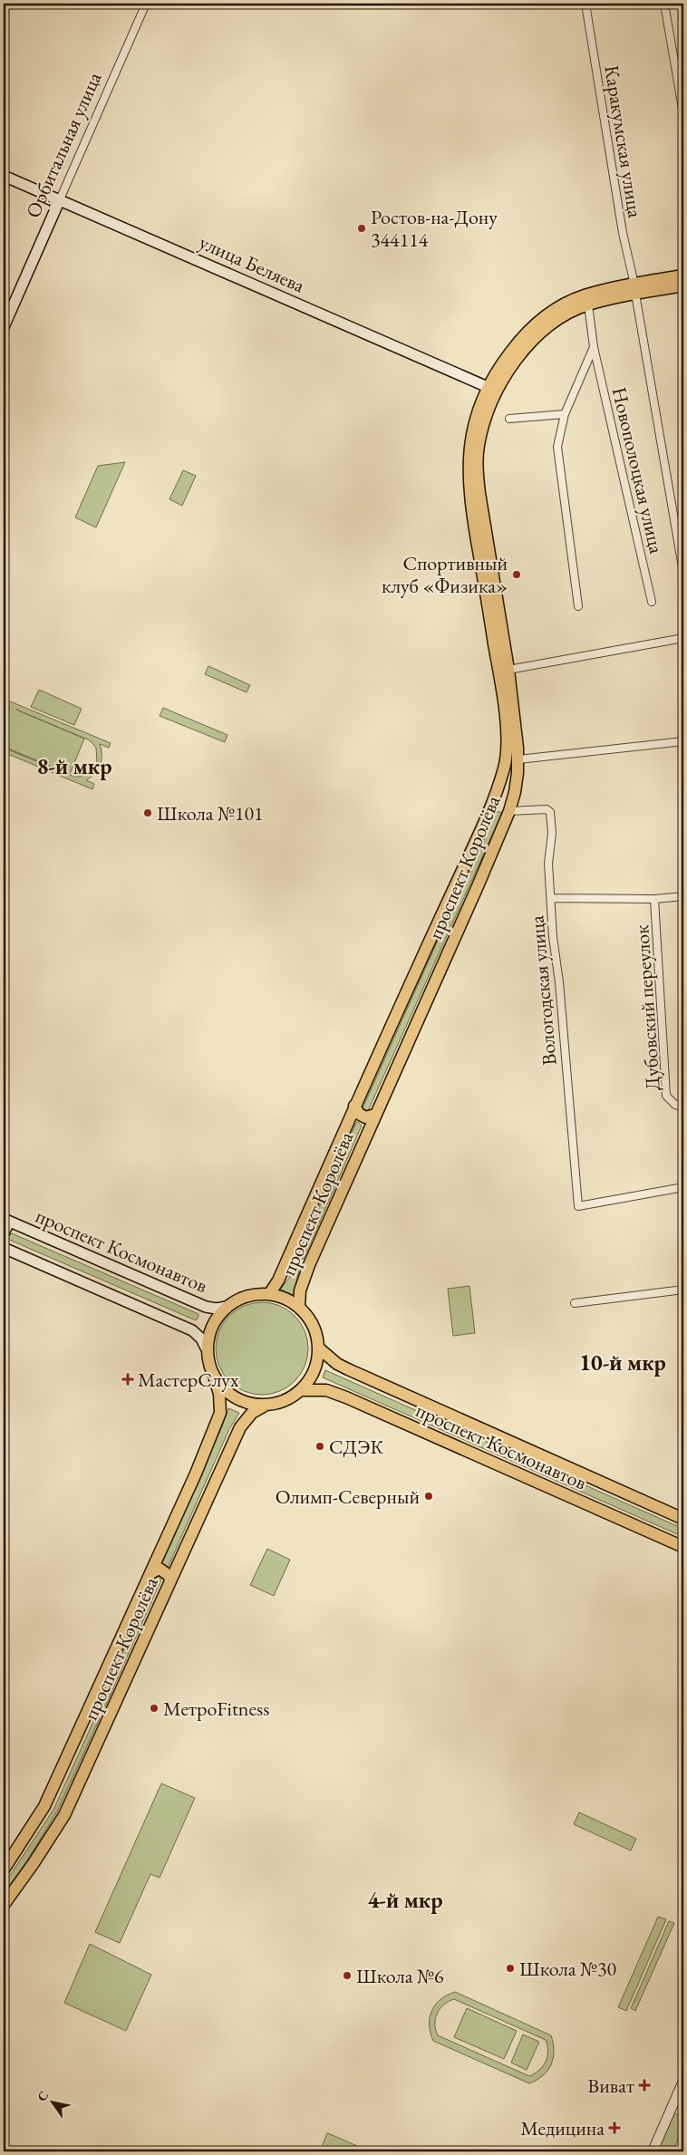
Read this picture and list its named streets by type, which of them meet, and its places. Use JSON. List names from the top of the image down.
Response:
{
  "streets": {
    "main road": [
      "Орбитальная улица",
      "улица Беляева",
      "проспект Королёва",
      "проспект Космонавтов"
    ],
    "street": [
      "Каракумская улица",
      "Новополоцкая улица",
      "Вологодская улица",
      "Дубовский переулок"
    ]
  },
  "crossings": [
    ["Орбитальная улица", "улица Беляева"],
    ["улица Беляева", "проспект Королёва"],
    ["проспект Королёва", "Вологодская улица"],
    ["проспект Королёва", "проспект Космонавтов"]
  ],
  "districts": ["8-й мкр", "10-й мкр", "4-й мкр"],
  "places": {
    "other": [
      "Ростов-на-Дону 344114",
      "Спортивный клуб «Физика»",
      "Школа №101",
      "СДЭК",
      "Олимп-Северный",
      "МетроFitness",
      "Школа №30",
      "Школа №6"
    ],
    "health": ["МастерСлух", "Виват", "Медицина"]
  },
  "north": "top left"
}
